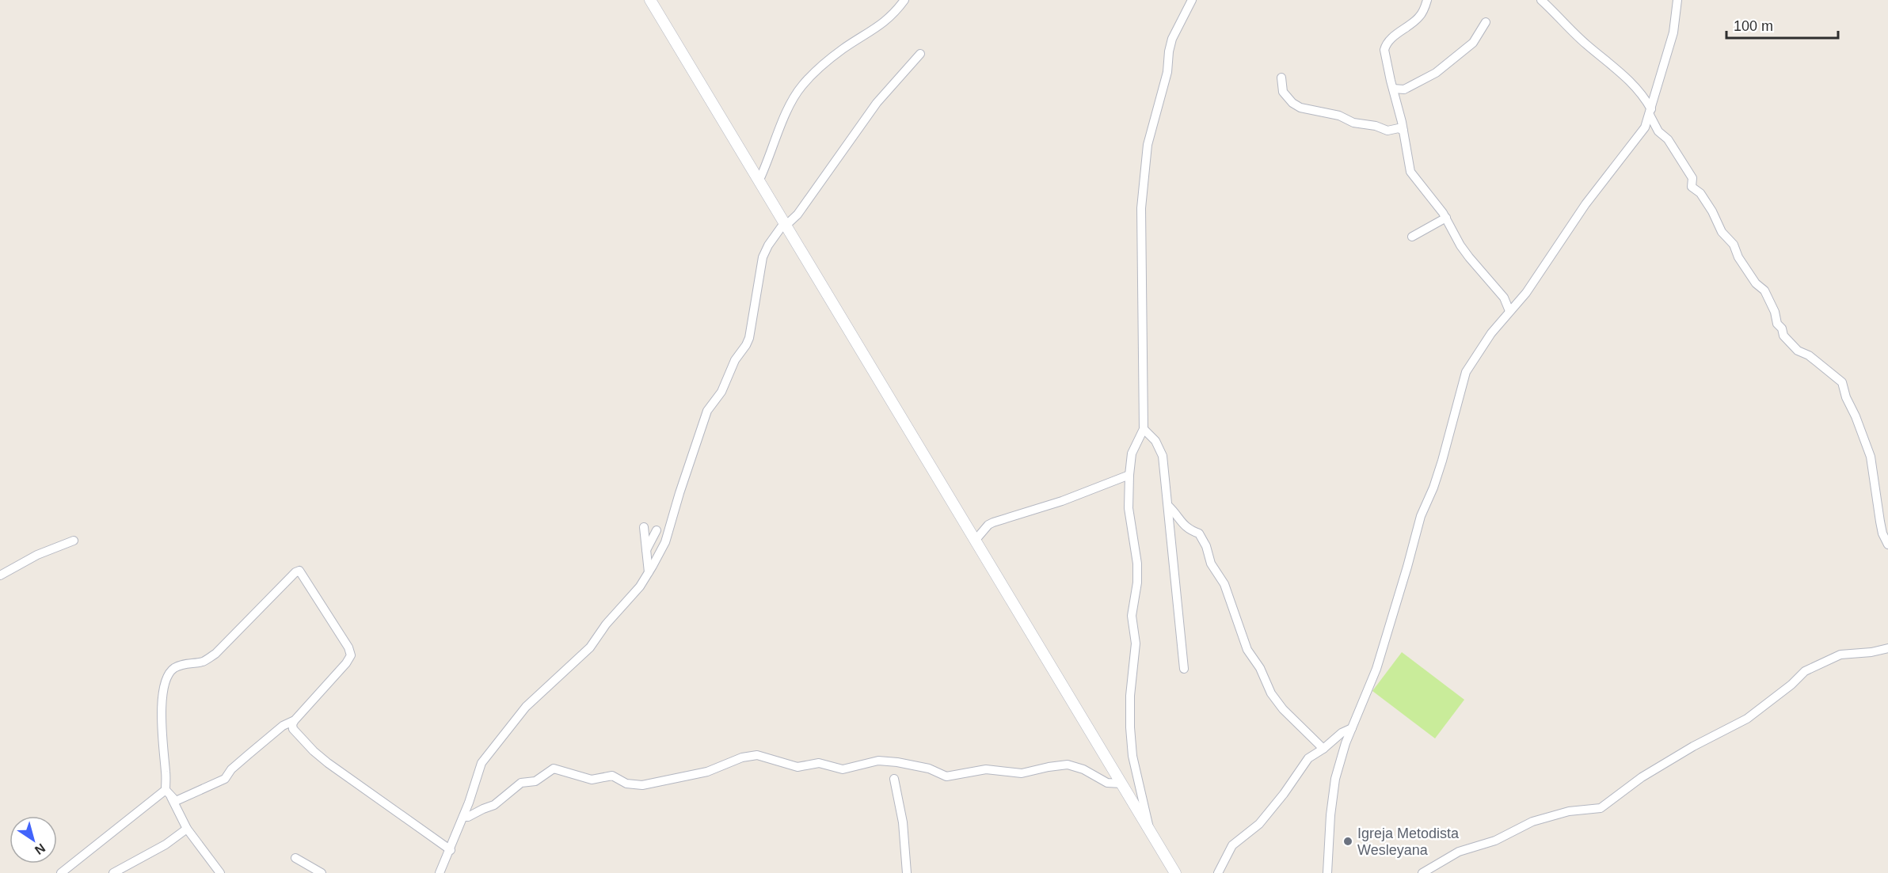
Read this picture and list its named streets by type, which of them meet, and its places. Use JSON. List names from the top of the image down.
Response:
{
  "places": ["Igreja Metodista Wesleyana"],
  "scale_bar": "100 m",
  "north": "bottom right"
}
